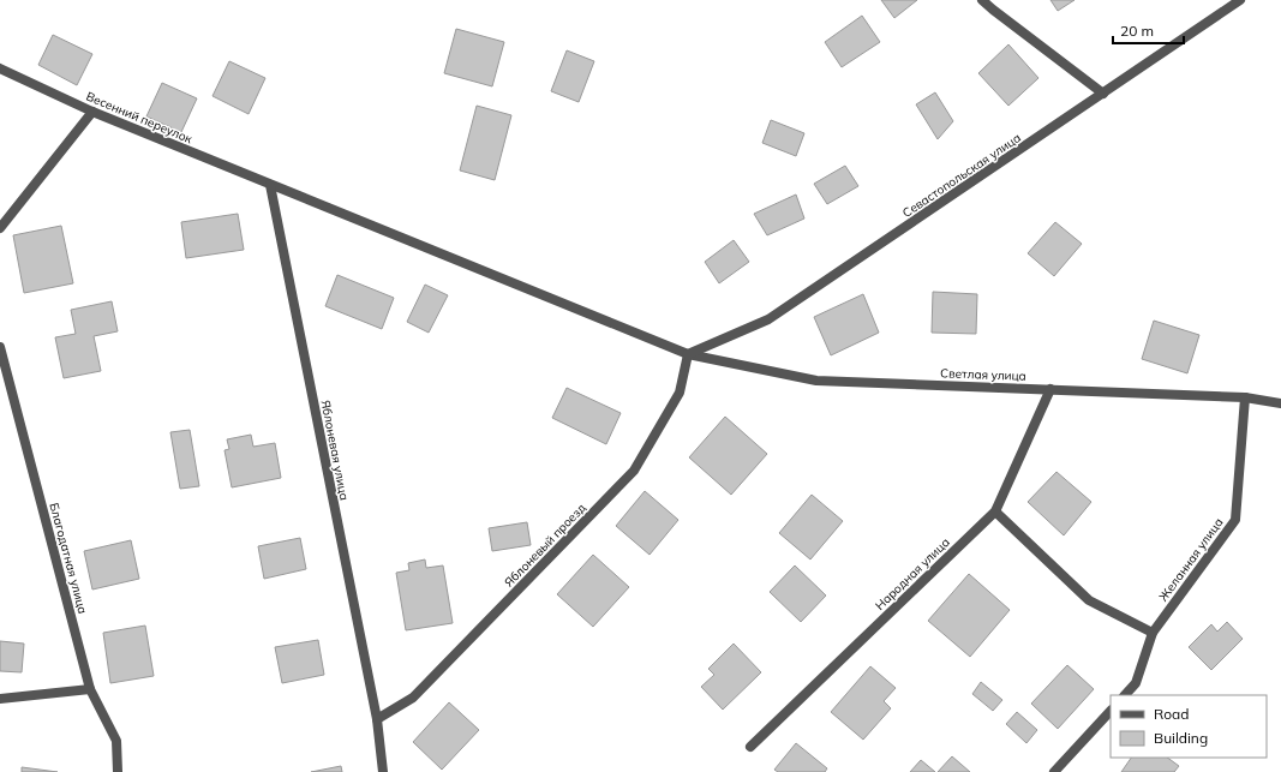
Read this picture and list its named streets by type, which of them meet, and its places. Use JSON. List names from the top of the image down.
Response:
{
  "streets": {
    "street": [
      "Весенний переулок",
      "Севастопольская улица",
      "Светлая улица",
      "Яблоневая улица",
      "Яблоневый проезд",
      "Благодатная улица",
      "Желанная улица",
      "Народная улица"
    ]
  },
  "crossings": [
    ["Весенний переулок", "Севастопольская улица"],
    ["Весенний переулок", "Светлая улица"],
    ["Весенний переулок", "Яблоневая улица"],
    ["Весенний переулок", "Яблоневый проезд"],
    ["Севастопольская улица", "Светлая улица"],
    ["Севастопольская улица", "Яблоневый проезд"],
    ["Светлая улица", "Яблоневый проезд"],
    ["Светлая улица", "Желанная улица"],
    ["Светлая улица", "Народная улица"],
    ["Яблоневая улица", "Яблоневый проезд"]
  ],
  "legend": ["Road", "Building"],
  "scale_bar": "20 m"
}
